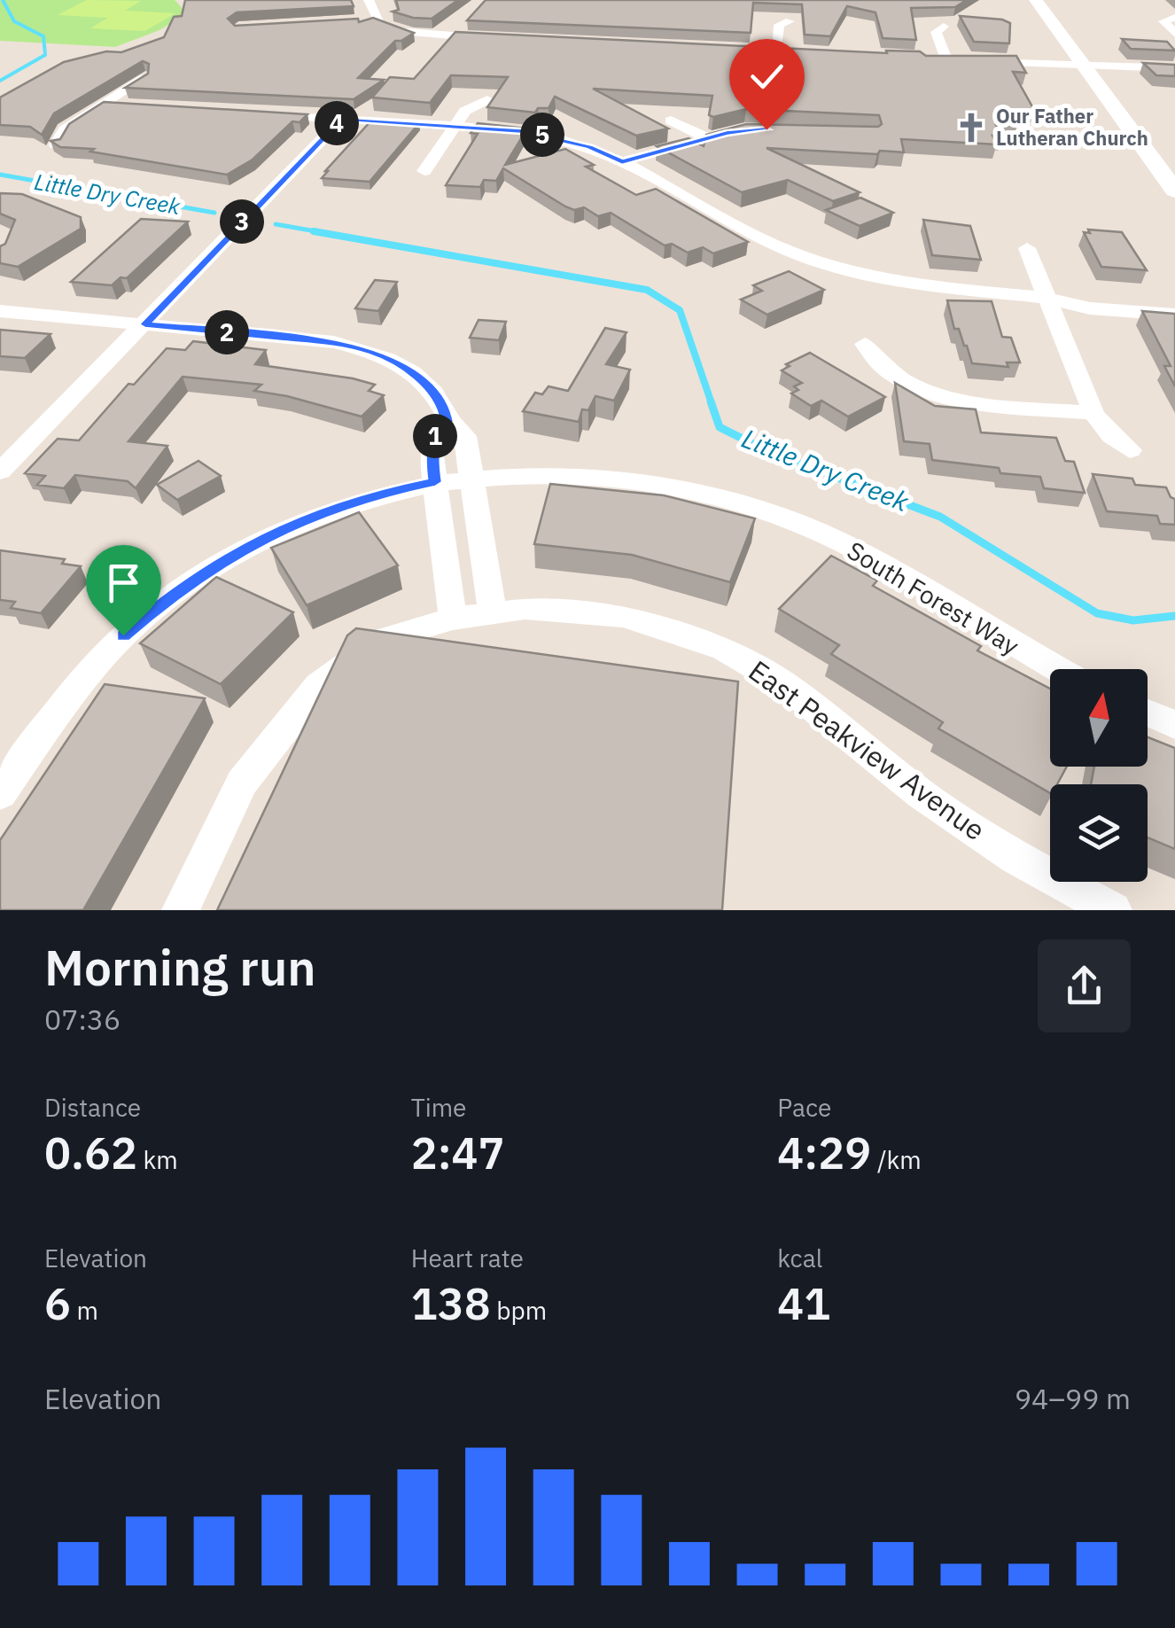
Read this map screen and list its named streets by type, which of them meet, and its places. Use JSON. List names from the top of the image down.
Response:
{
  "streets": {
    "street": ["South Forest Way", "East Peakview Avenue"]
  },
  "water": ["Little Dry Creek"],
  "places": {
    "church": ["Our Father Lutheran Church"]
  },
  "north": "top",
  "page": {
    "pins": [
      "4",
      "5",
      "3",
      "2",
      "1"
    ],
    "heading": ["Morning run", "07:36"],
    "stats": [
      ["Distance", "0.62 km"],
      ["Time", "2:47"],
      ["Pace", "4:29 /km"],
      ["Elevation", "6 m"],
      ["Heart rate", "138 bpm"],
      ["kcal", "41"]
    ],
    "chart": ["Elevation", "94–99 m"]
  }
}
